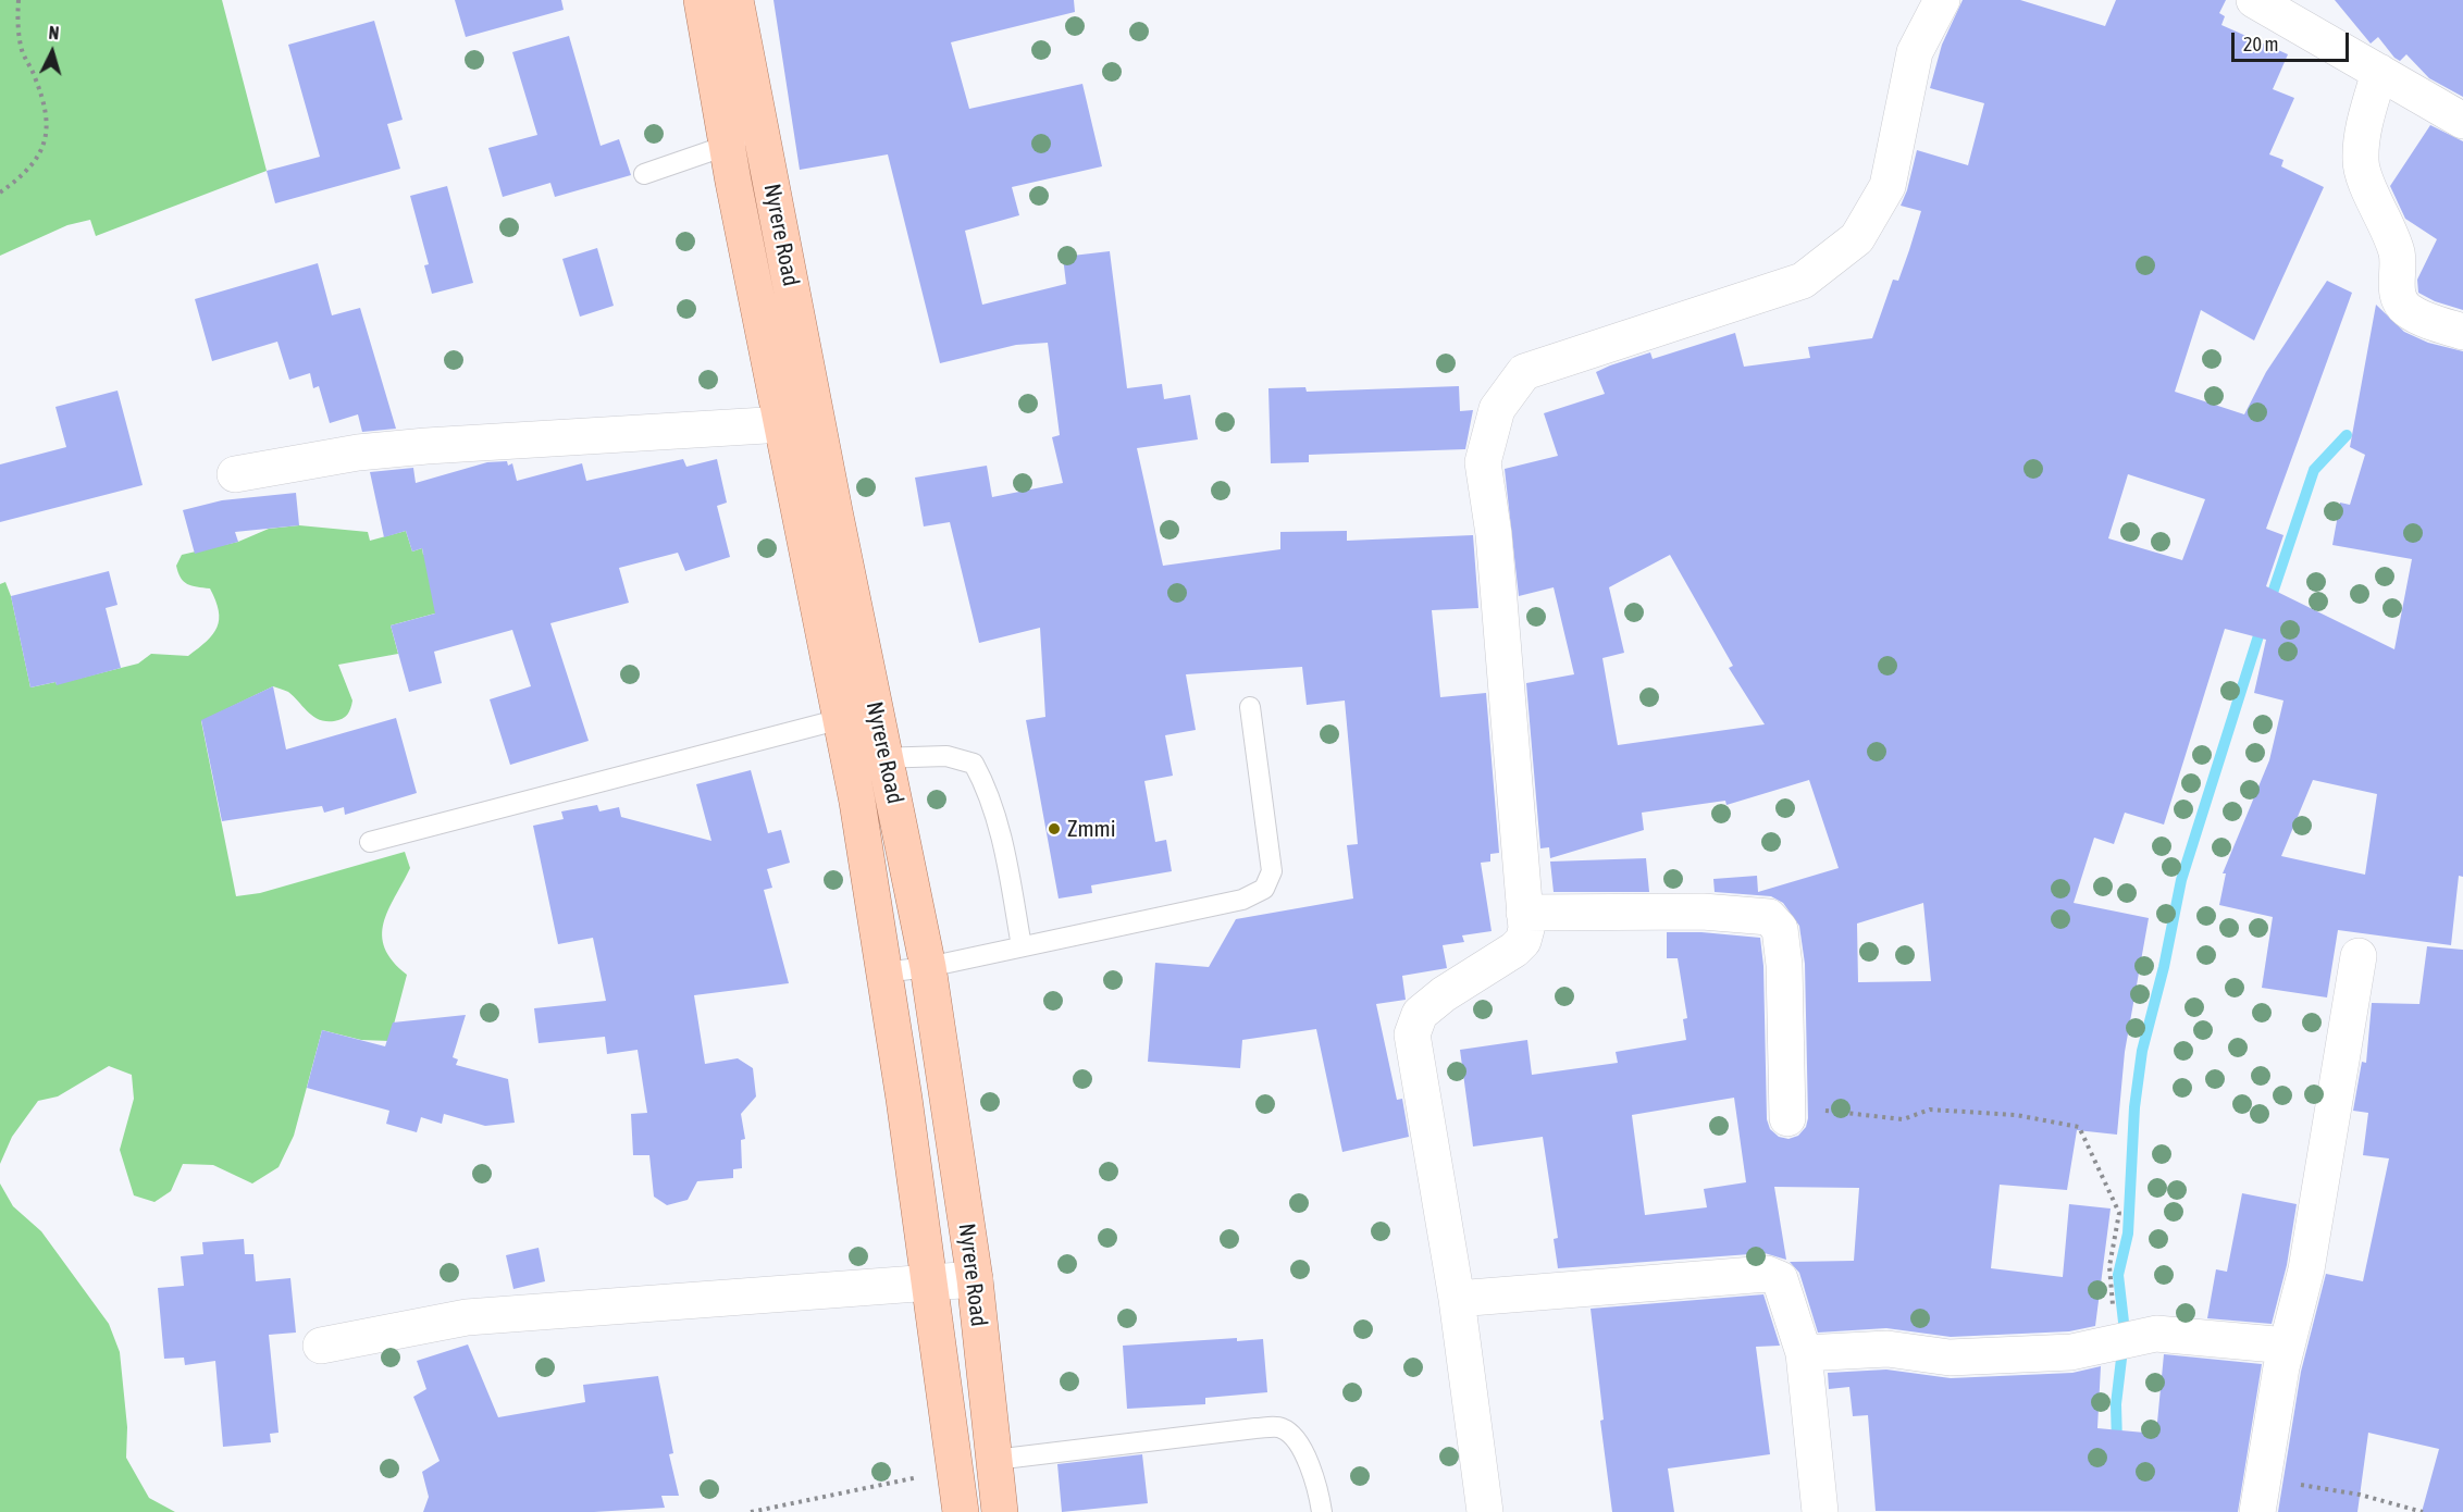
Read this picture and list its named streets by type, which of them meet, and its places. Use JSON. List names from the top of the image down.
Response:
{
  "streets": {
    "main road": ["Nyrere Road"]
  },
  "places": ["Zmmi"],
  "scale_bar": "20 m",
  "north": "top"
}
